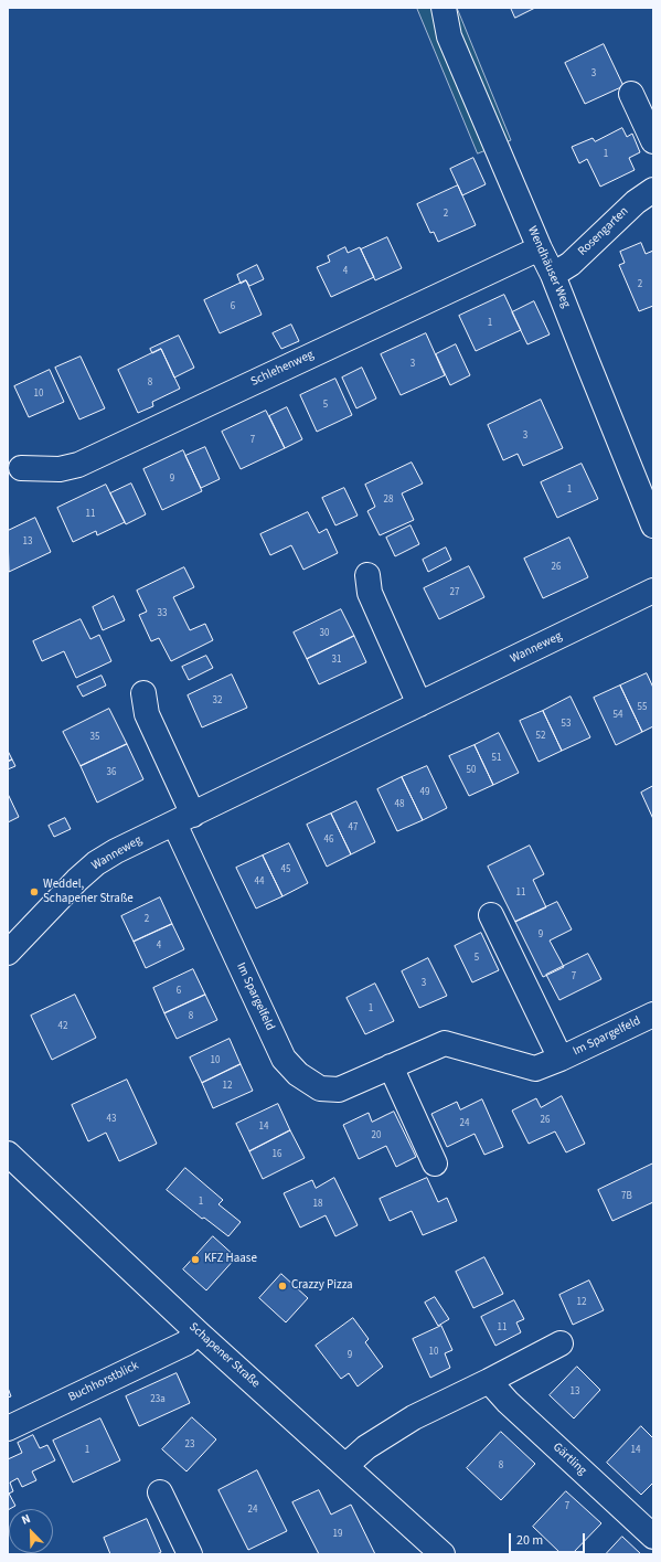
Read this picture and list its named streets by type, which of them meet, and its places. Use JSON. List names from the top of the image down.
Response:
{
  "streets": {
    "street": [
      "Rosengarten",
      "Wendhäuser Weg",
      "Schlehenweg",
      "Wanneweg",
      "Im Spargelfeld",
      "Schapener Straße",
      "Buchhorstblick",
      "Gärtling"
    ]
  },
  "crossings": [
    ["Rosengarten", "Wendhäuser Weg"],
    ["Wendhäuser Weg", "Schlehenweg"],
    ["Wanneweg", "Im Spargelfeld"],
    ["Schapener Straße", "Buchhorstblick"]
  ],
  "places": ["Weddel, Schapener Straße", "KFZ Haase", "Crazzy Pizza"],
  "house_numbers": [
    "3",
    "1",
    "2",
    "4",
    "2",
    "6",
    "1",
    "3",
    "8",
    "10",
    "5",
    "3",
    "7",
    "9",
    "1",
    "28",
    "11",
    "13",
    "26",
    "27",
    "33",
    "30",
    "31",
    "32",
    "55",
    "54",
    "53",
    "52",
    "35",
    "51",
    "50",
    "36",
    "49",
    "48",
    "47",
    "46",
    "45",
    "44",
    "11",
    "2",
    "9",
    "4",
    "5",
    "7",
    "3",
    "6",
    "1",
    "8",
    "42",
    "10",
    "12",
    "43",
    "26",
    "24",
    "14",
    "20",
    "16",
    "7B",
    "1",
    "18",
    "12",
    "11",
    "10",
    "9",
    "13",
    "23a",
    "23",
    "1",
    "14",
    "8",
    "7",
    "24",
    "19"
  ],
  "scale_bar": "20 m",
  "north": "top left"
}
